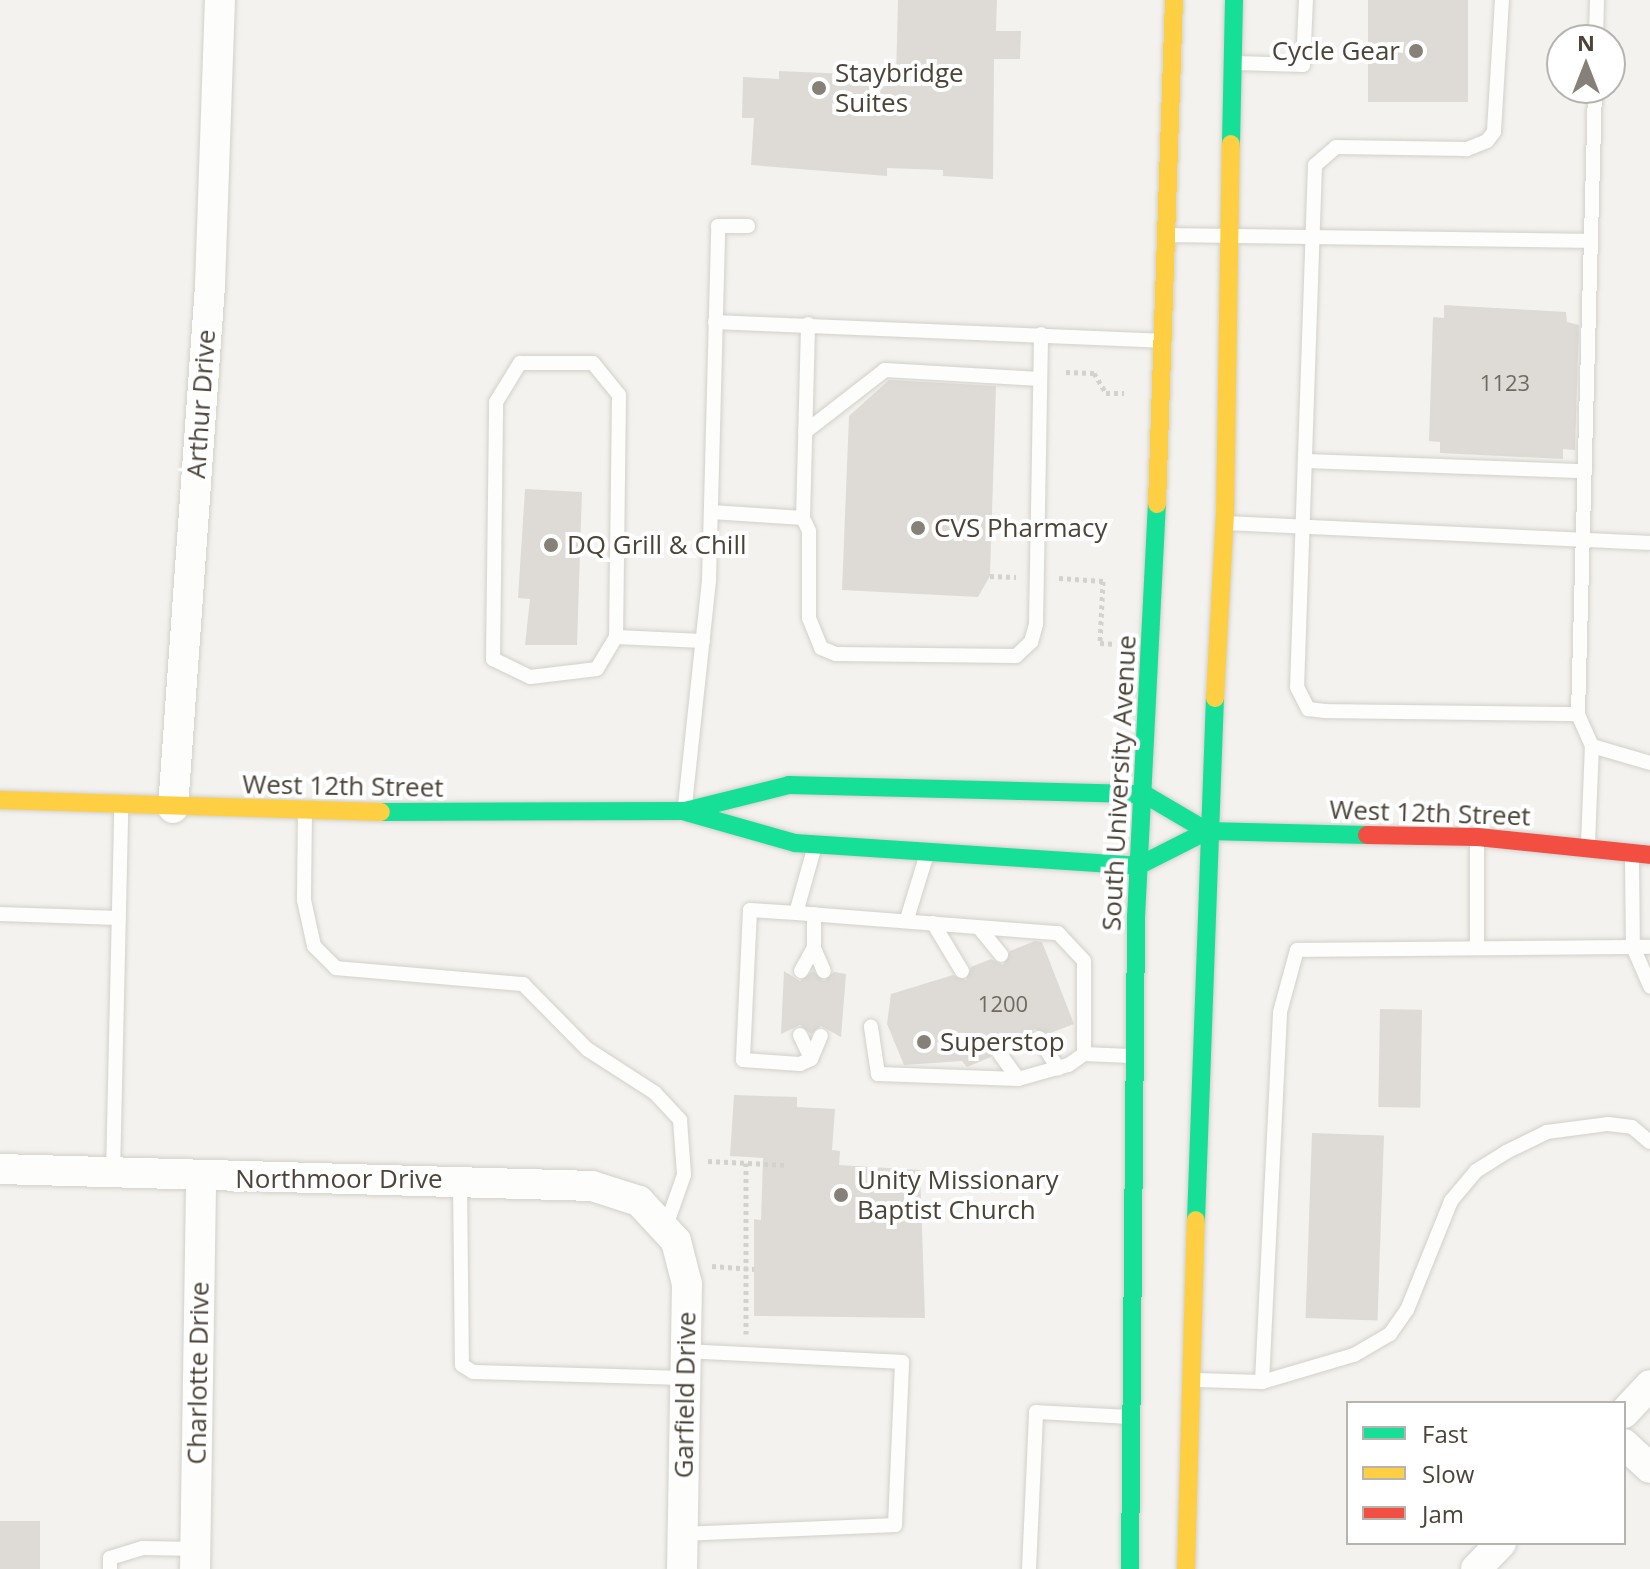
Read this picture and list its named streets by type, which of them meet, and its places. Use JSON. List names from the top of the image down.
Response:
{
  "streets": {
    "main road": ["South University Avenue", "West 12th Street"],
    "street": [
      "Arthur Drive",
      "Northmoor Drive",
      "Charlotte Drive",
      "Garfield Drive"
    ]
  },
  "crossings": [
    ["Arthur Drive", "West 12th Street"],
    ["South University Avenue", "West 12th Street"],
    ["Northmoor Drive", "Charlotte Drive"],
    ["Northmoor Drive", "Garfield Drive"]
  ],
  "places": [
    "Cycle Gear",
    "Staybridge Suites",
    "CVS Pharmacy",
    "DQ Grill & Chill",
    "Superstop",
    "Unity Missionary Baptist Church"
  ],
  "house_numbers": ["1123", "1200"],
  "legend": ["Fast", "Slow", "Jam"],
  "north": "top"
}
